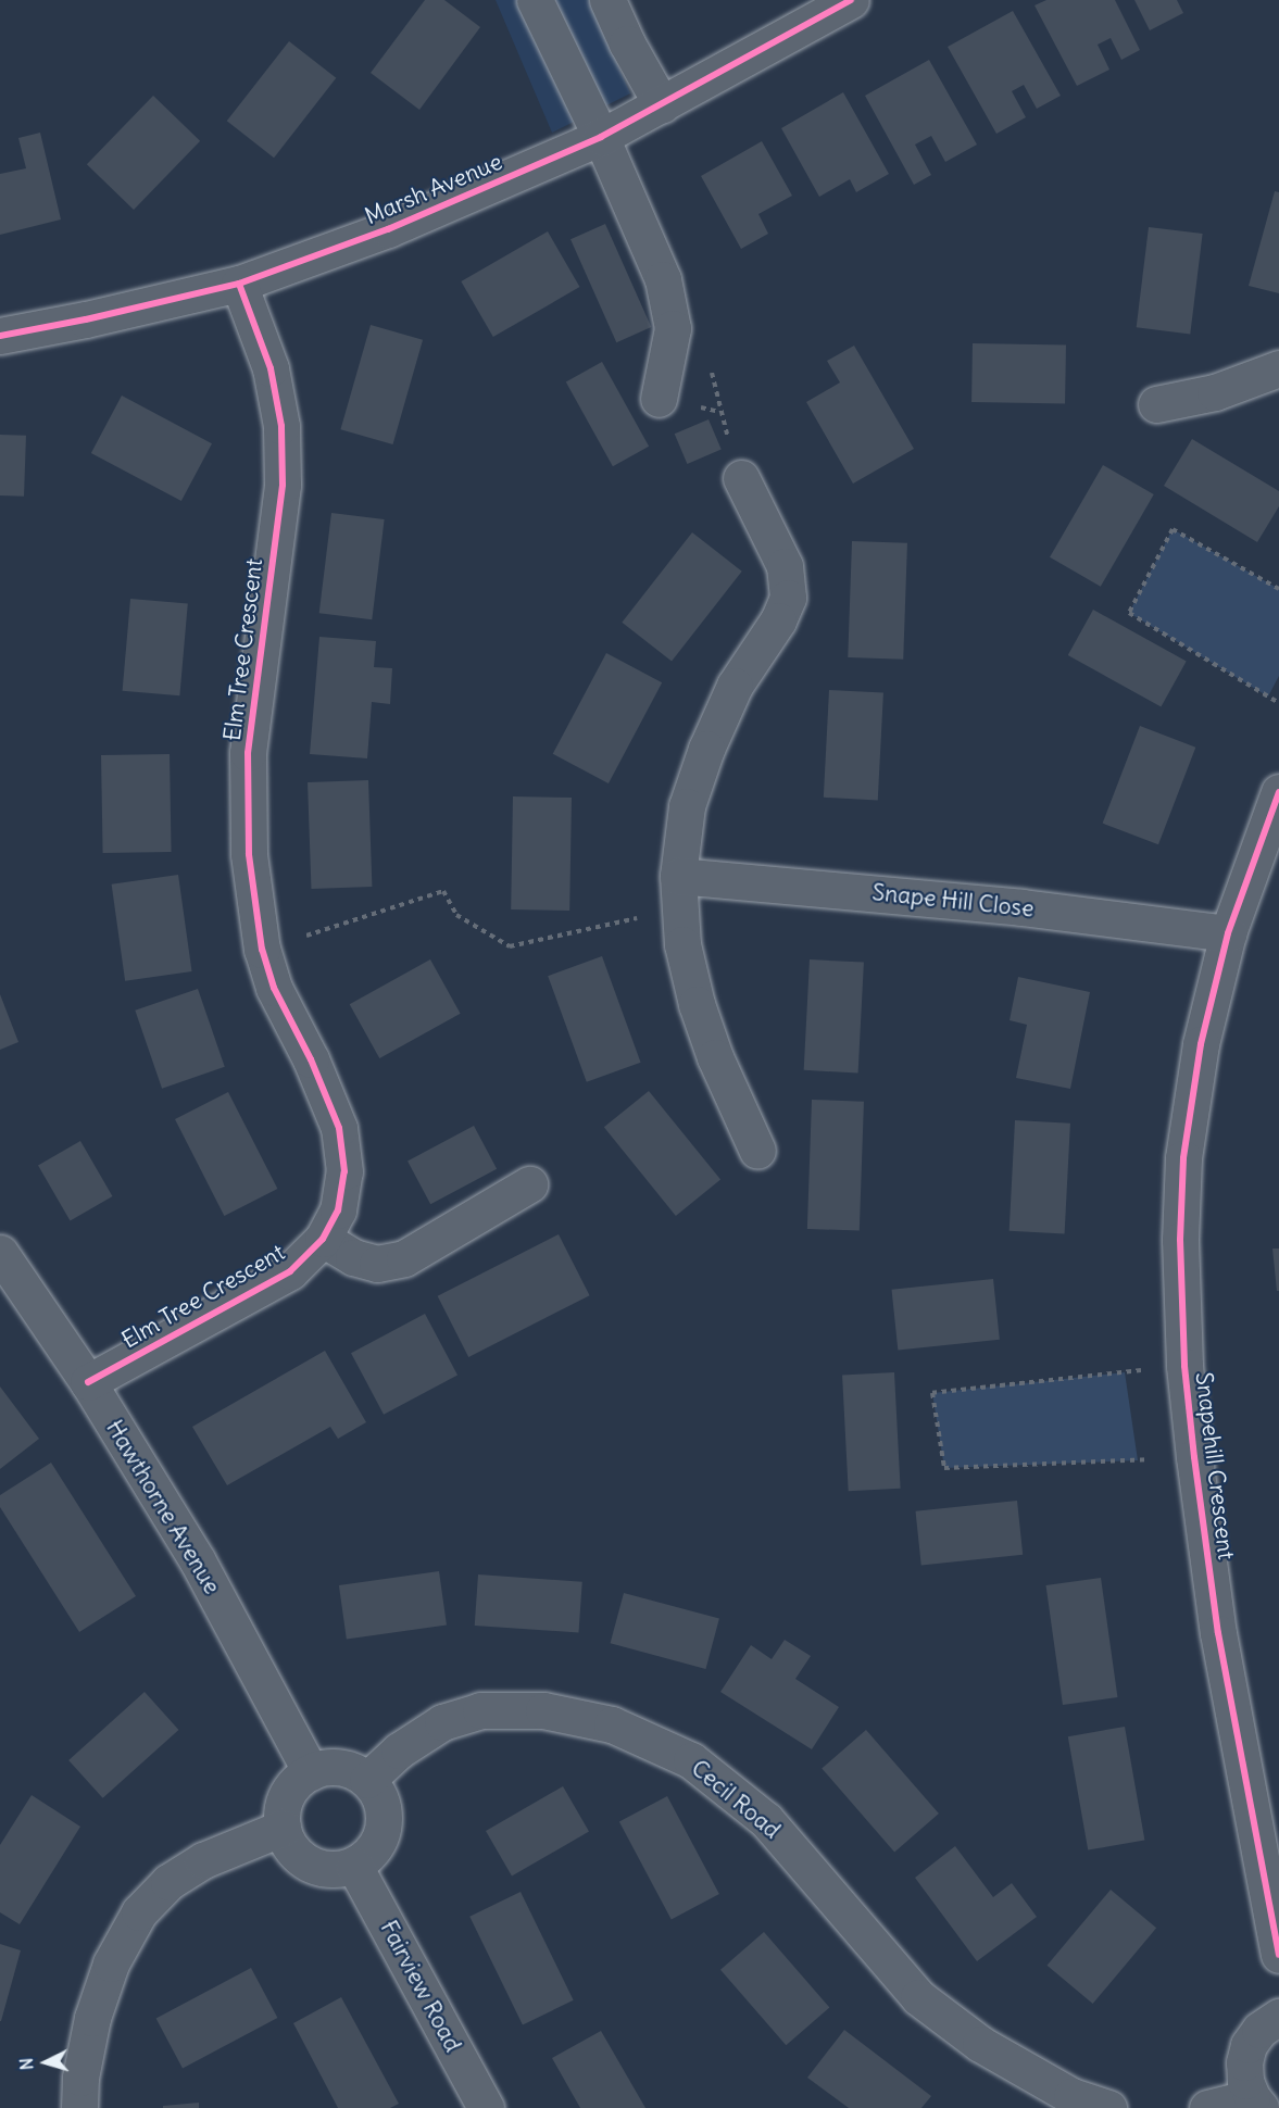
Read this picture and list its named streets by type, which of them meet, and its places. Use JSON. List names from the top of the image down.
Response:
{
  "streets": {
    "street": [
      "Marsh Avenue",
      "Elm Tree Crescent",
      "Snape Hill Close",
      "Snapehill Crescent",
      "Hawthorne Avenue",
      "Cecil Road",
      "Fairview Road"
    ]
  },
  "crossings": [
    ["Marsh Avenue", "Elm Tree Crescent"],
    ["Elm Tree Crescent", "Hawthorne Avenue"],
    ["Snape Hill Close", "Snapehill Crescent"],
    ["Hawthorne Avenue", "Cecil Road"],
    ["Hawthorne Avenue", "Fairview Road"],
    ["Cecil Road", "Fairview Road"]
  ],
  "north": "left"
}
